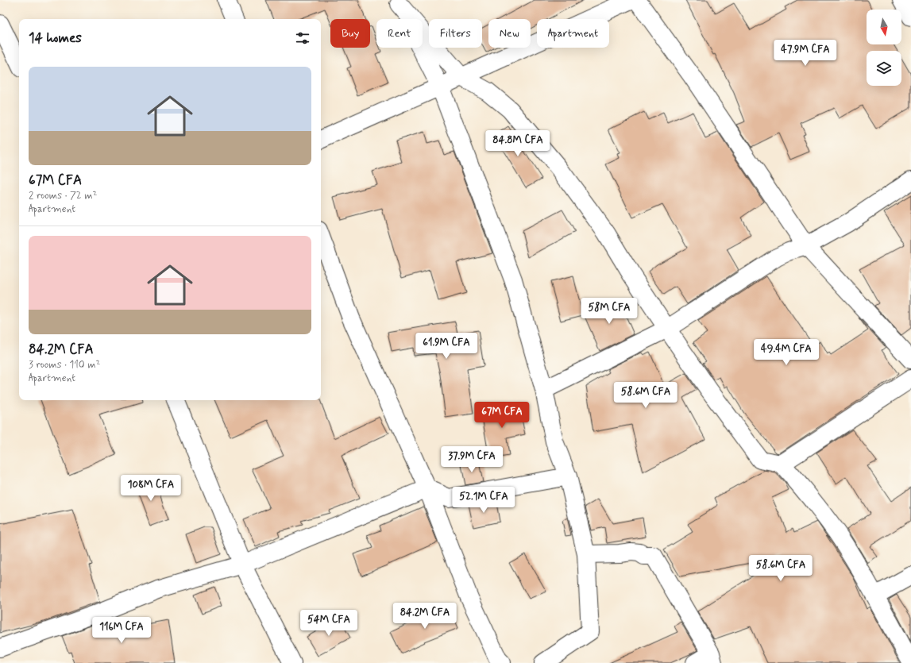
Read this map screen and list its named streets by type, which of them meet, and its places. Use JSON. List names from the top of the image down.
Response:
{
  "north": "bottom",
  "page": {
    "chip": [
      "Buy",
      "Rent",
      "Filters",
      "New",
      "Apartment"
    ],
    "heading": "14 homes",
    "price": [
      "47.9M CFA",
      "84.8M CFA",
      "58M CFA",
      "61.9M CFA",
      "49.4M CFA",
      "58.6M CFA",
      "67M CFA",
      "37.9M CFA",
      "108M CFA",
      "52.1M CFA",
      "58.6M CFA",
      "84.2M CFA",
      "54M CFA",
      "116M CFA"
    ],
    "list": [
      {
        "name": "67M CFA",
        "note": "2 rooms · 72 m² · Apartment"
      },
      {
        "name": "84.2M CFA",
        "note": "3 rooms · 110 m² · Apartment"
      }
    ]
  }
}
